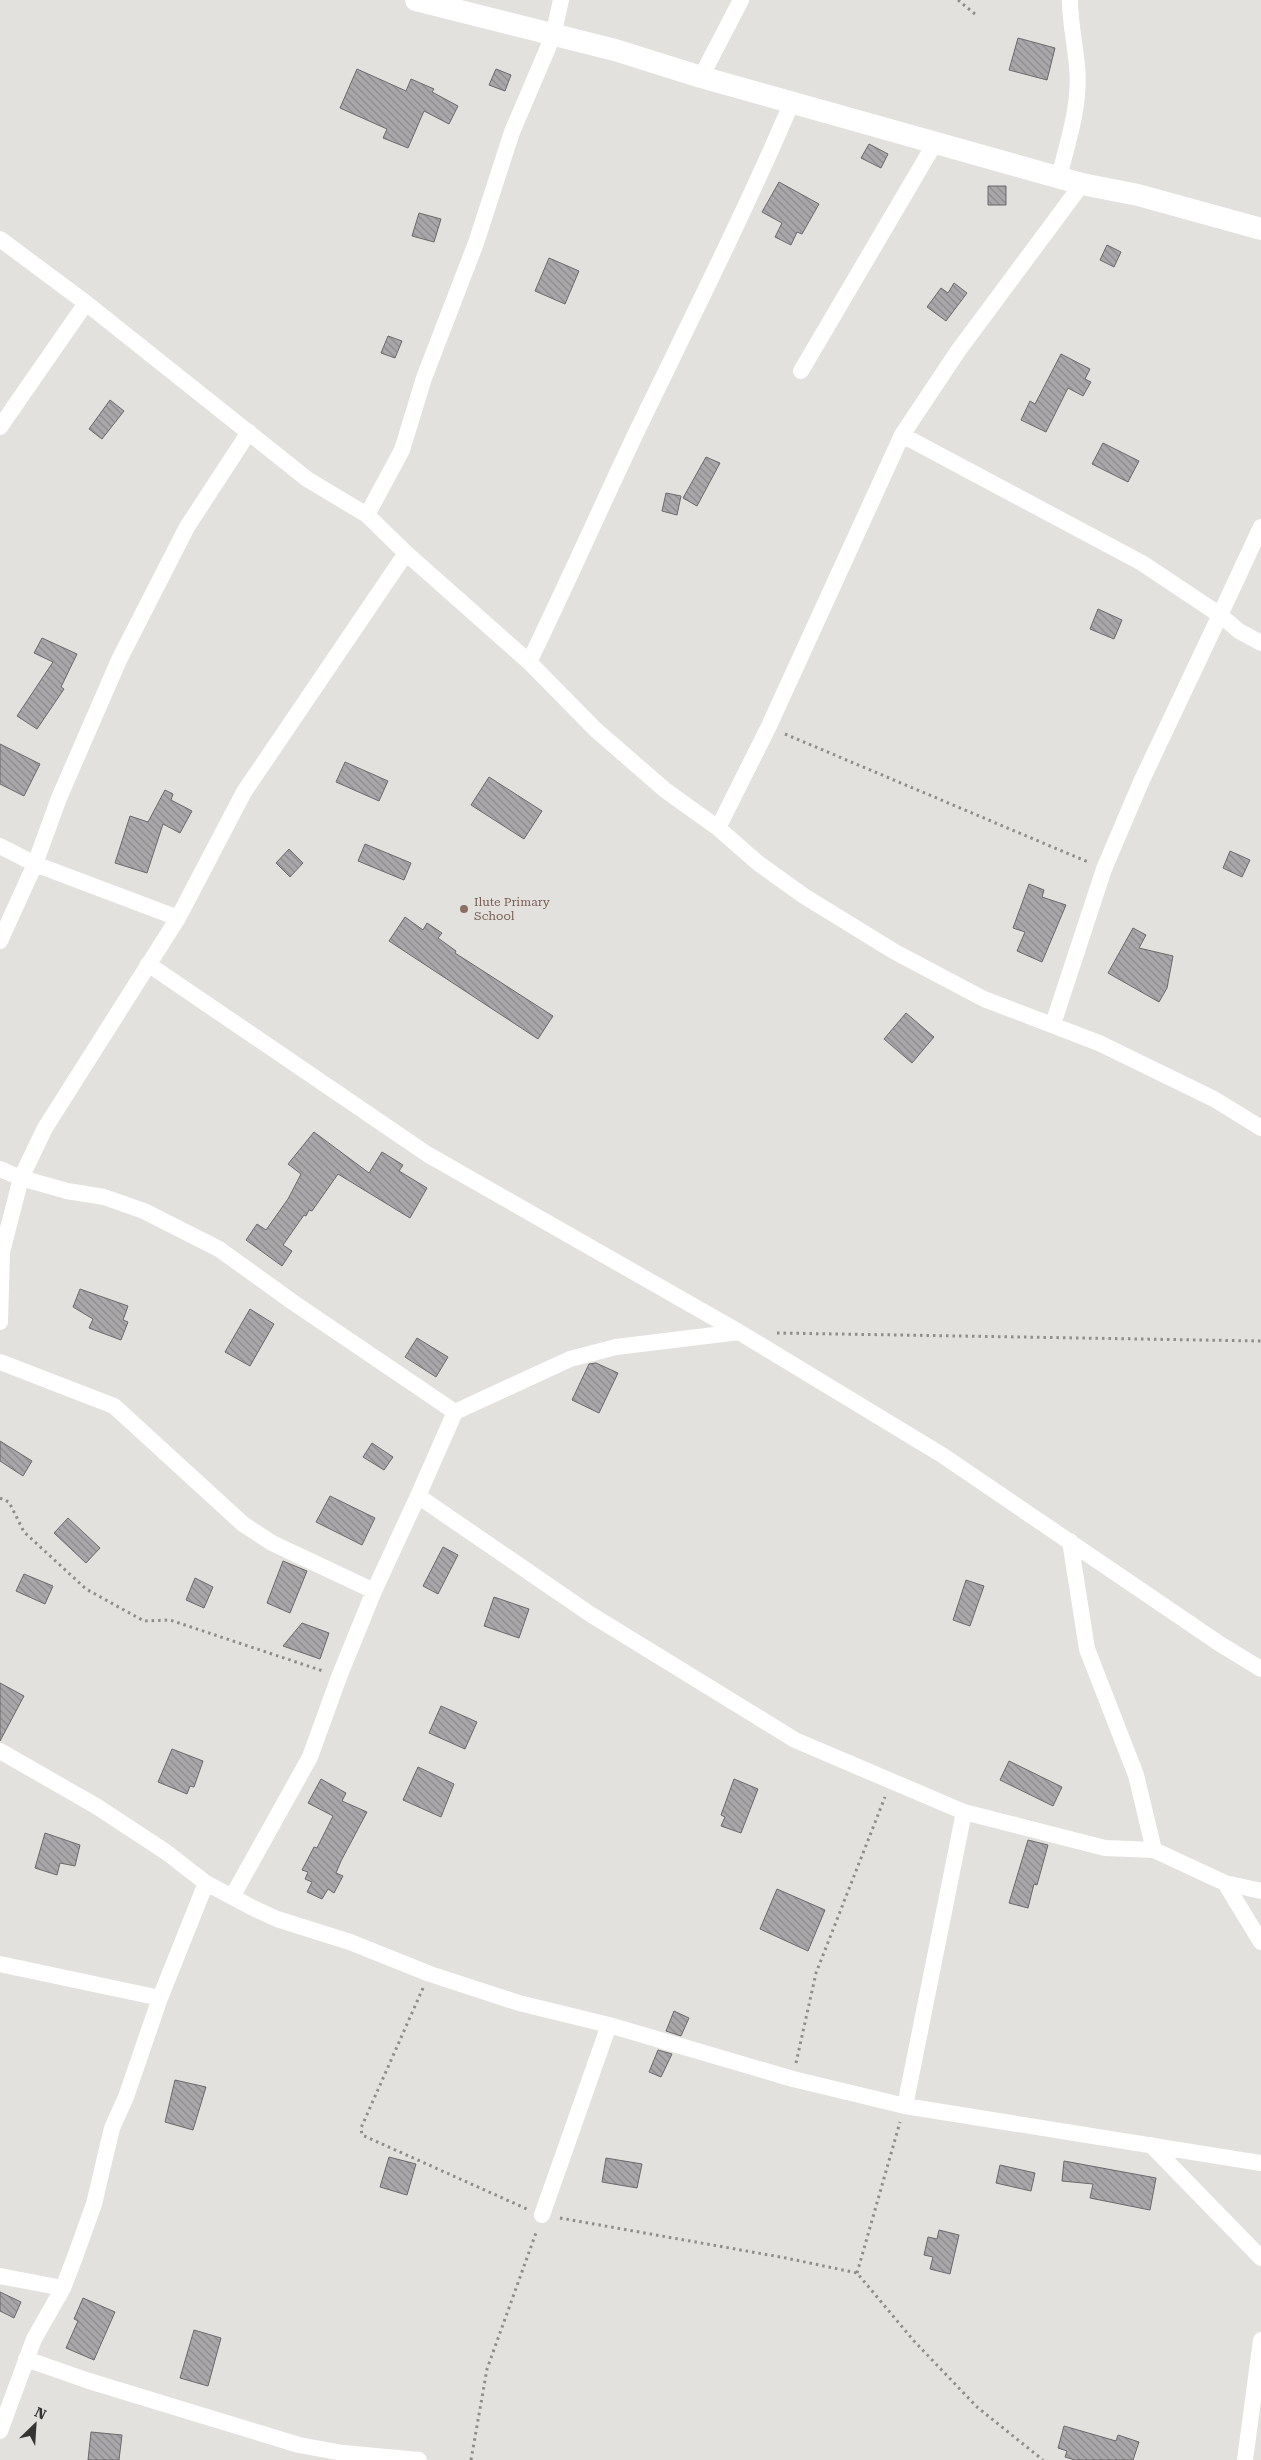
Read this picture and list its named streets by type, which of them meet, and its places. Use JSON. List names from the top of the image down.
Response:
{
  "places": ["Ilute Primary School"],
  "north": "top right"
}
